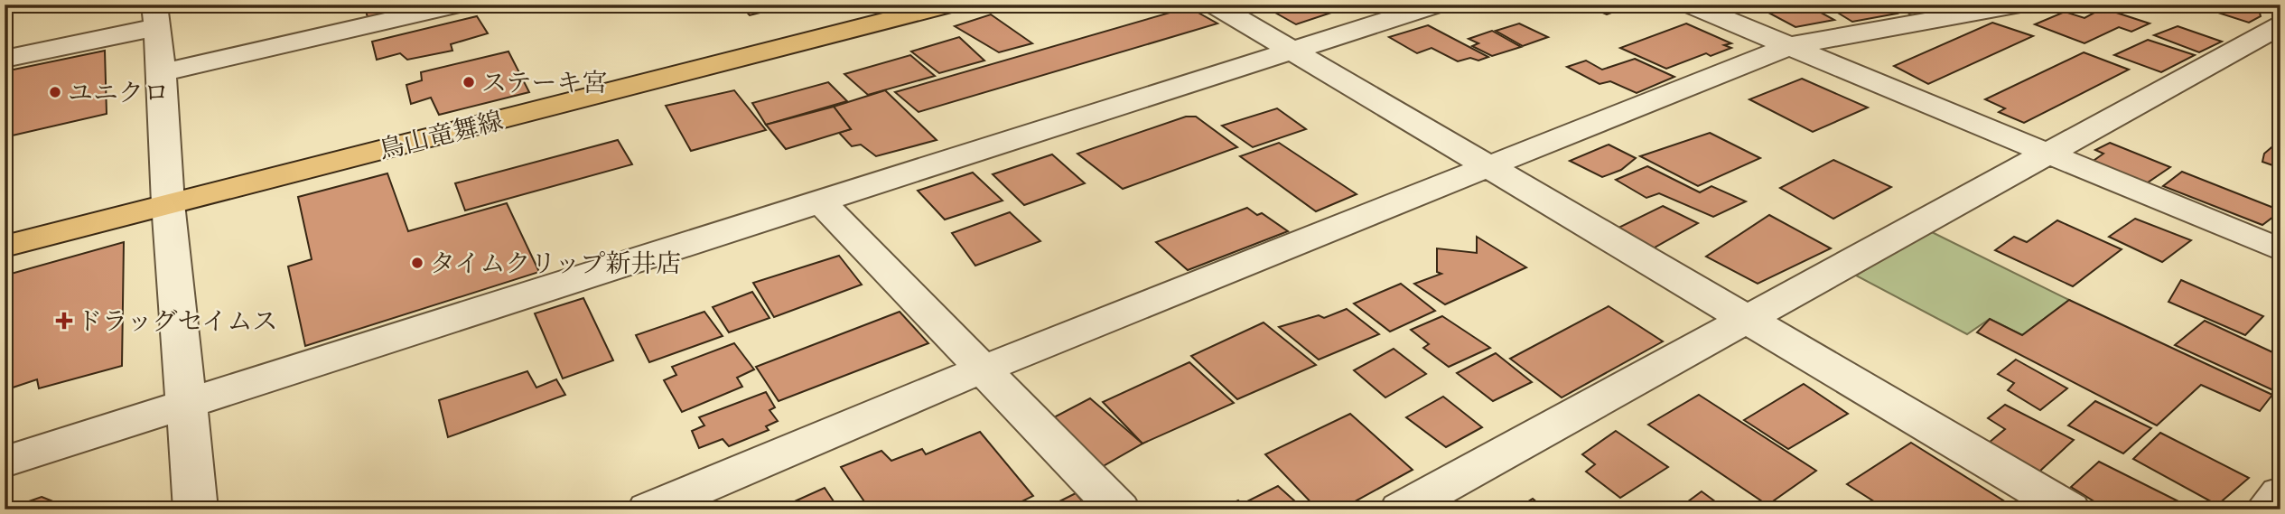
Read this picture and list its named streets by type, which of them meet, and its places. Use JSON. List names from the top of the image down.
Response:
{
  "streets": {
    "main road": ["鳥山竜舞線"]
  },
  "places": {
    "other": ["ステーキ宮", "ユニクロ", "タイムクリップ新井店"],
    "health": ["ドラッグセイムス"]
  }
}
